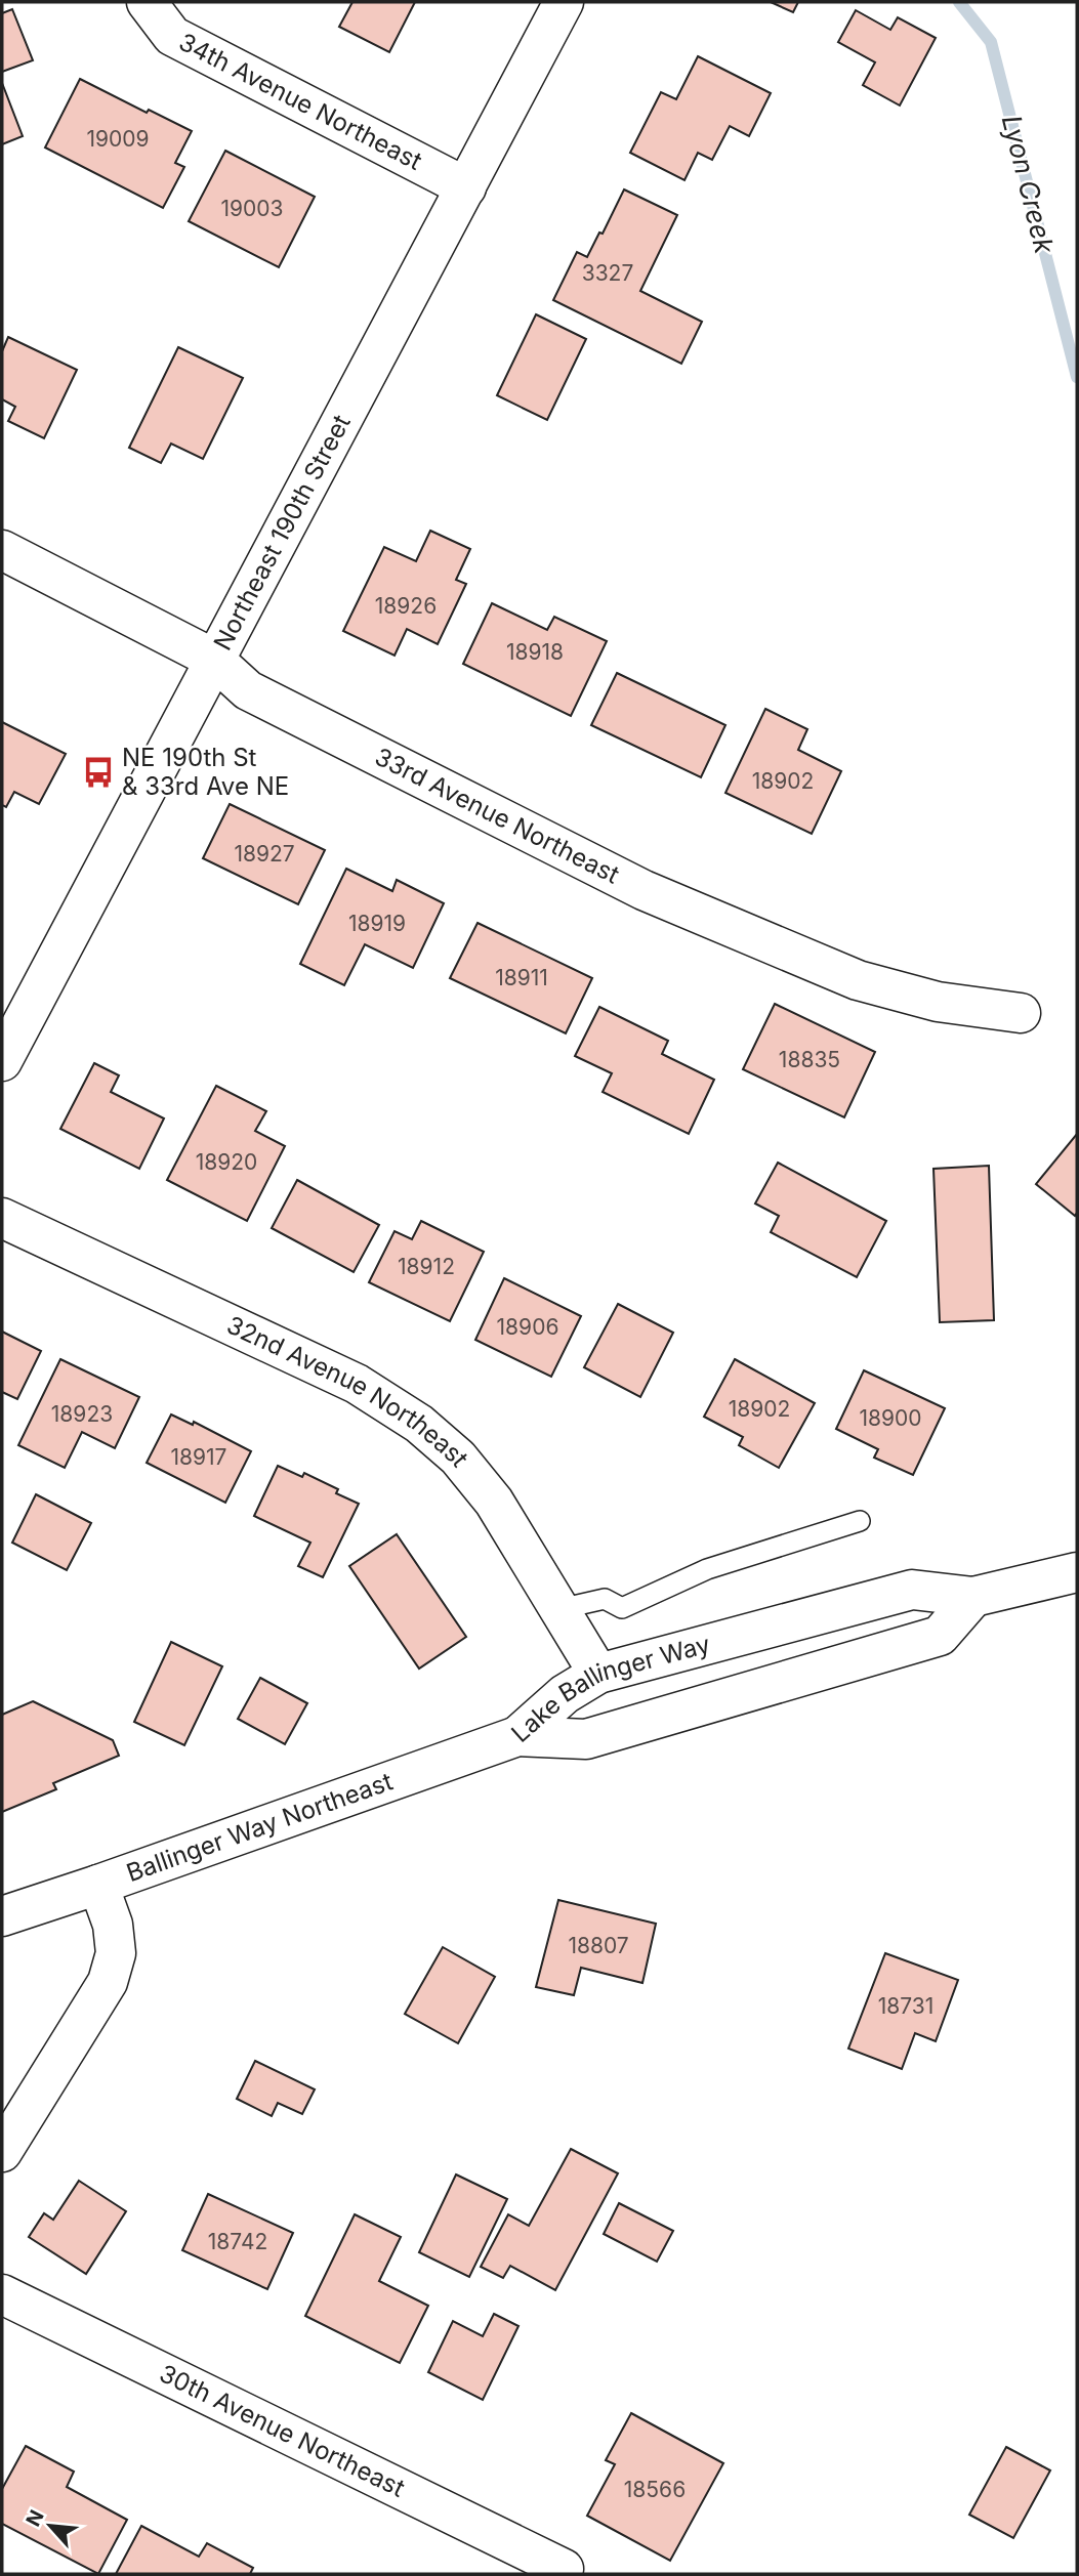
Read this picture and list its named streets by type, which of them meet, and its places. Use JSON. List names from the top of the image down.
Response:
{
  "streets": {
    "street": [
      "34th Avenue Northeast",
      "Northeast 190th Street",
      "33rd Avenue Northeast",
      "32nd Avenue Northeast",
      "Lake Ballinger Way",
      "Ballinger Way Northeast",
      "30th Avenue Northeast"
    ]
  },
  "crossings": [
    ["34th Avenue Northeast", "Northeast 190th Street"],
    ["Northeast 190th Street", "33rd Avenue Northeast"],
    ["32nd Avenue Northeast", "Lake Ballinger Way"],
    ["Lake Ballinger Way", "Ballinger Way Northeast"]
  ],
  "water": ["Lyon Creek"],
  "places": {
    "bus stop": ["NE 190th St & 33rd Ave NE"]
  },
  "house_numbers": [
    "19009",
    "19003",
    "3327",
    "18926",
    "18918",
    "18902",
    "18927",
    "18919",
    "18911",
    "18835",
    "18920",
    "18912",
    "18906",
    "18902",
    "18923",
    "18900",
    "18917",
    "18807",
    "18731",
    "18742",
    "18566"
  ],
  "north": "top left"
}
